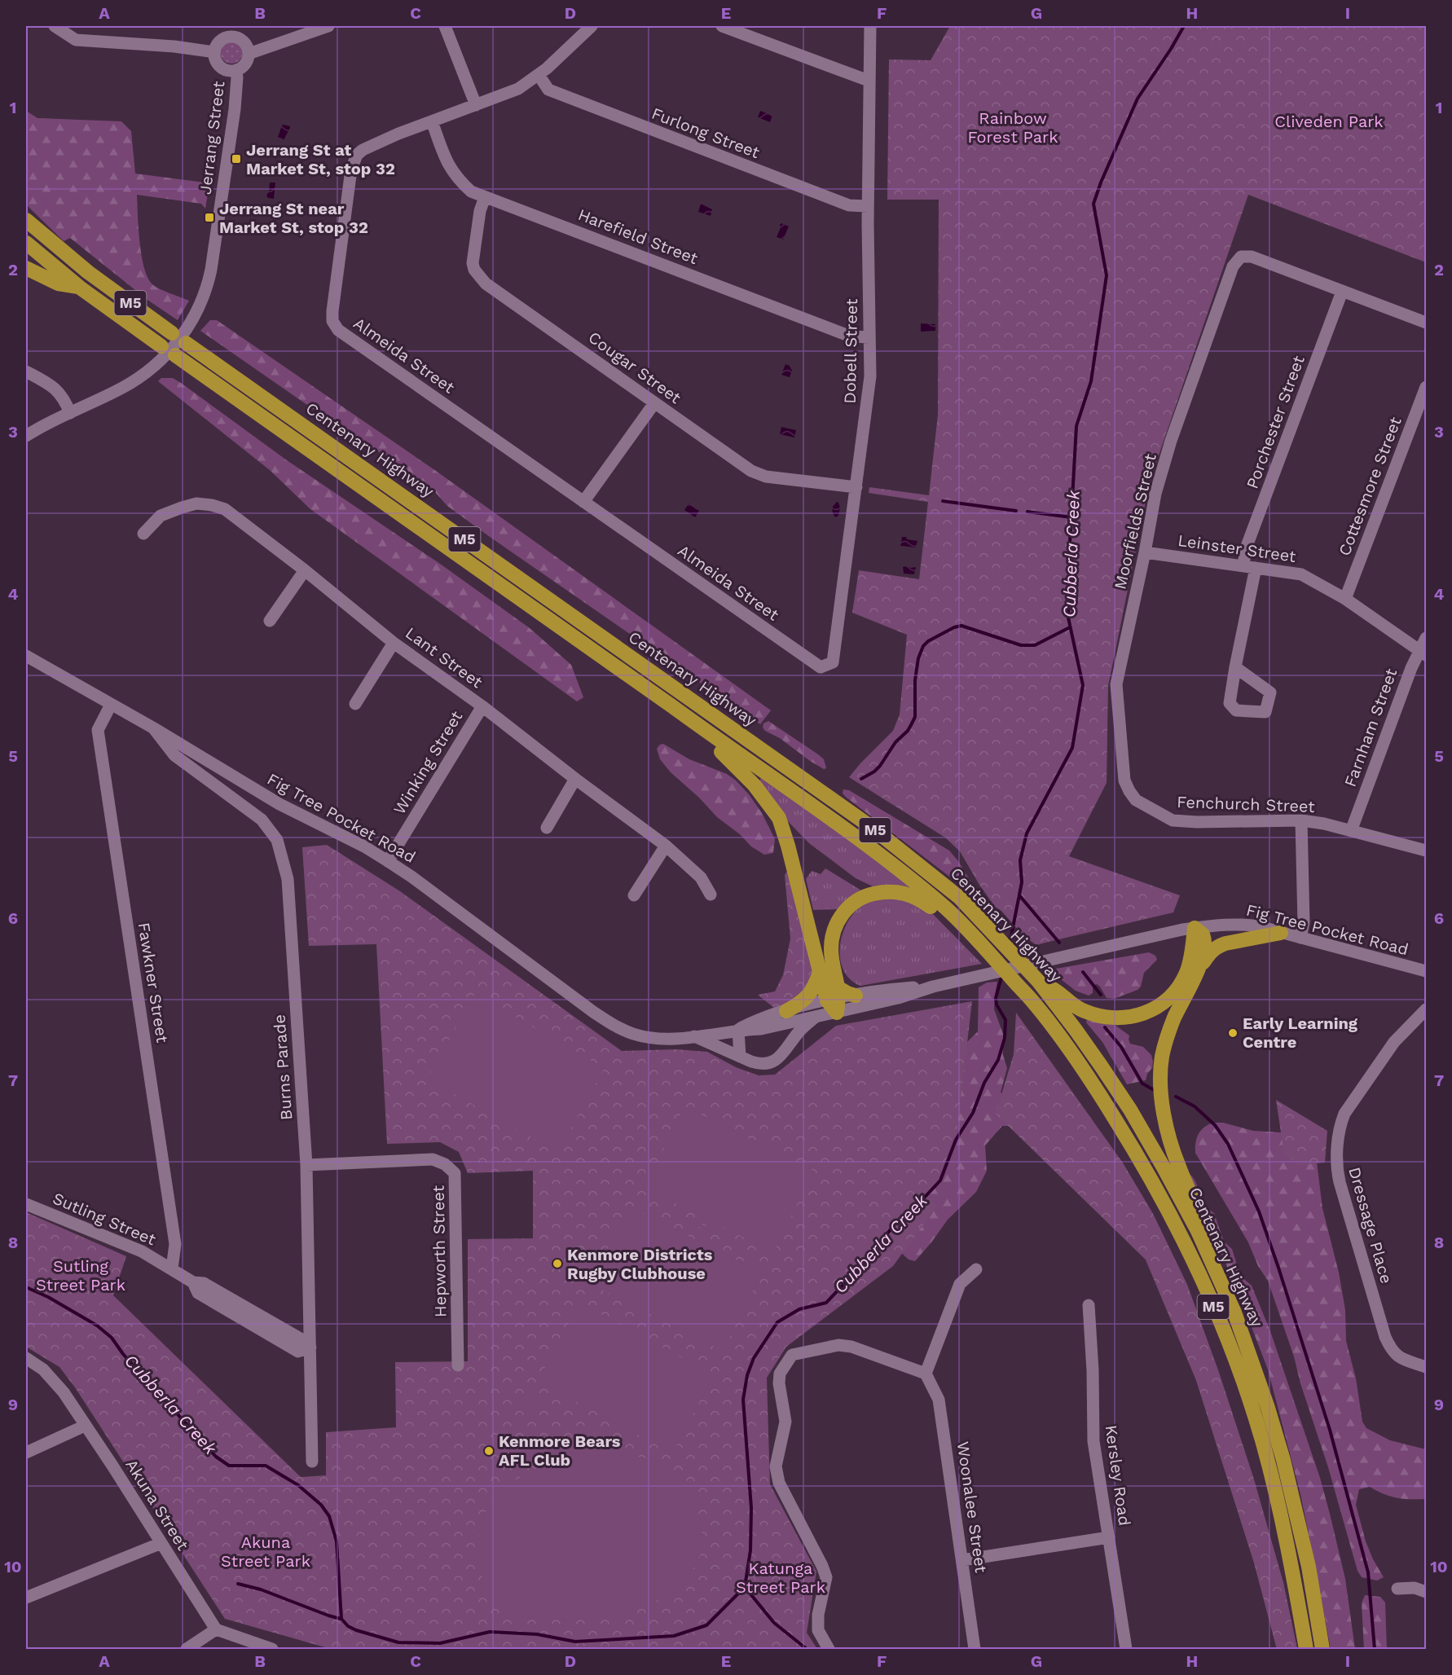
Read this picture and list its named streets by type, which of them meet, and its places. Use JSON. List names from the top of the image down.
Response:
{
  "streets": {
    "highway": ["M5", "Centenary Highway"],
    "street": [
      "Furlong Street",
      "Jerrang Street",
      "Harefield Street",
      "Dobell Street",
      "Almeida Street",
      "Cougar Street",
      "Porchester Street",
      "Cottesmore Street",
      "Moorfields Street",
      "Leinster Street",
      "Lant Street",
      "Farnham Street",
      "Winking Street",
      "Fenchurch Street",
      "Fig Tree Pocket Road",
      "Fawkner Street",
      "Burns Parade",
      "Sutling Street",
      "Dressage Place",
      "Hepworth Street",
      "Kersley Road",
      "Akuna Street",
      "Woonalee Street"
    ]
  },
  "crossings": [
    ["Furlong Street", "Dobell Street"],
    ["Furlong Street", "Almeida Street"],
    ["Harefield Street", "Dobell Street"],
    ["Harefield Street", "Almeida Street"],
    ["Harefield Street", "Cougar Street"],
    ["Dobell Street", "Almeida Street"],
    ["Dobell Street", "Cougar Street"],
    ["Porchester Street", "Moorfields Street"],
    ["Porchester Street", "Leinster Street"],
    ["Cottesmore Street", "Leinster Street"],
    ["Moorfields Street", "Leinster Street"],
    ["Moorfields Street", "Fenchurch Street"],
    ["Leinster Street", "Farnham Street"],
    ["Lant Street", "Winking Street"],
    ["Farnham Street", "Fenchurch Street"],
    ["Winking Street", "Fig Tree Pocket Road"],
    ["Fig Tree Pocket Road", "Fawkner Street"],
    ["Fig Tree Pocket Road", "Burns Parade"],
    ["Fawkner Street", "Sutling Street"],
    ["Burns Parade", "Sutling Street"],
    ["Burns Parade", "Hepworth Street"]
  ],
  "water": ["Cubberla Creek"],
  "parks": [
    "Rainbow Forest Park",
    "Cliveden Park",
    "Sutling Street Park",
    "Akuna Street Park",
    "Katunga Street Park"
  ],
  "places": {
    "transit": ["Jerrang St at Market St, stop 32", "Jerrang St near Market St, stop 32"],
    "other": ["Early Learning Centre", "Kenmore Districts Rugby Clubhouse", "Kenmore Bears AFL Club"]
  },
  "grid": {
    "columns": [
      "A",
      "B",
      "C",
      "D",
      "E",
      "F",
      "G",
      "H",
      "I"
    ],
    "rows": [
      "1",
      "2",
      "3",
      "4",
      "5",
      "6",
      "7",
      "8",
      "9",
      "10"
    ]
  }
}
